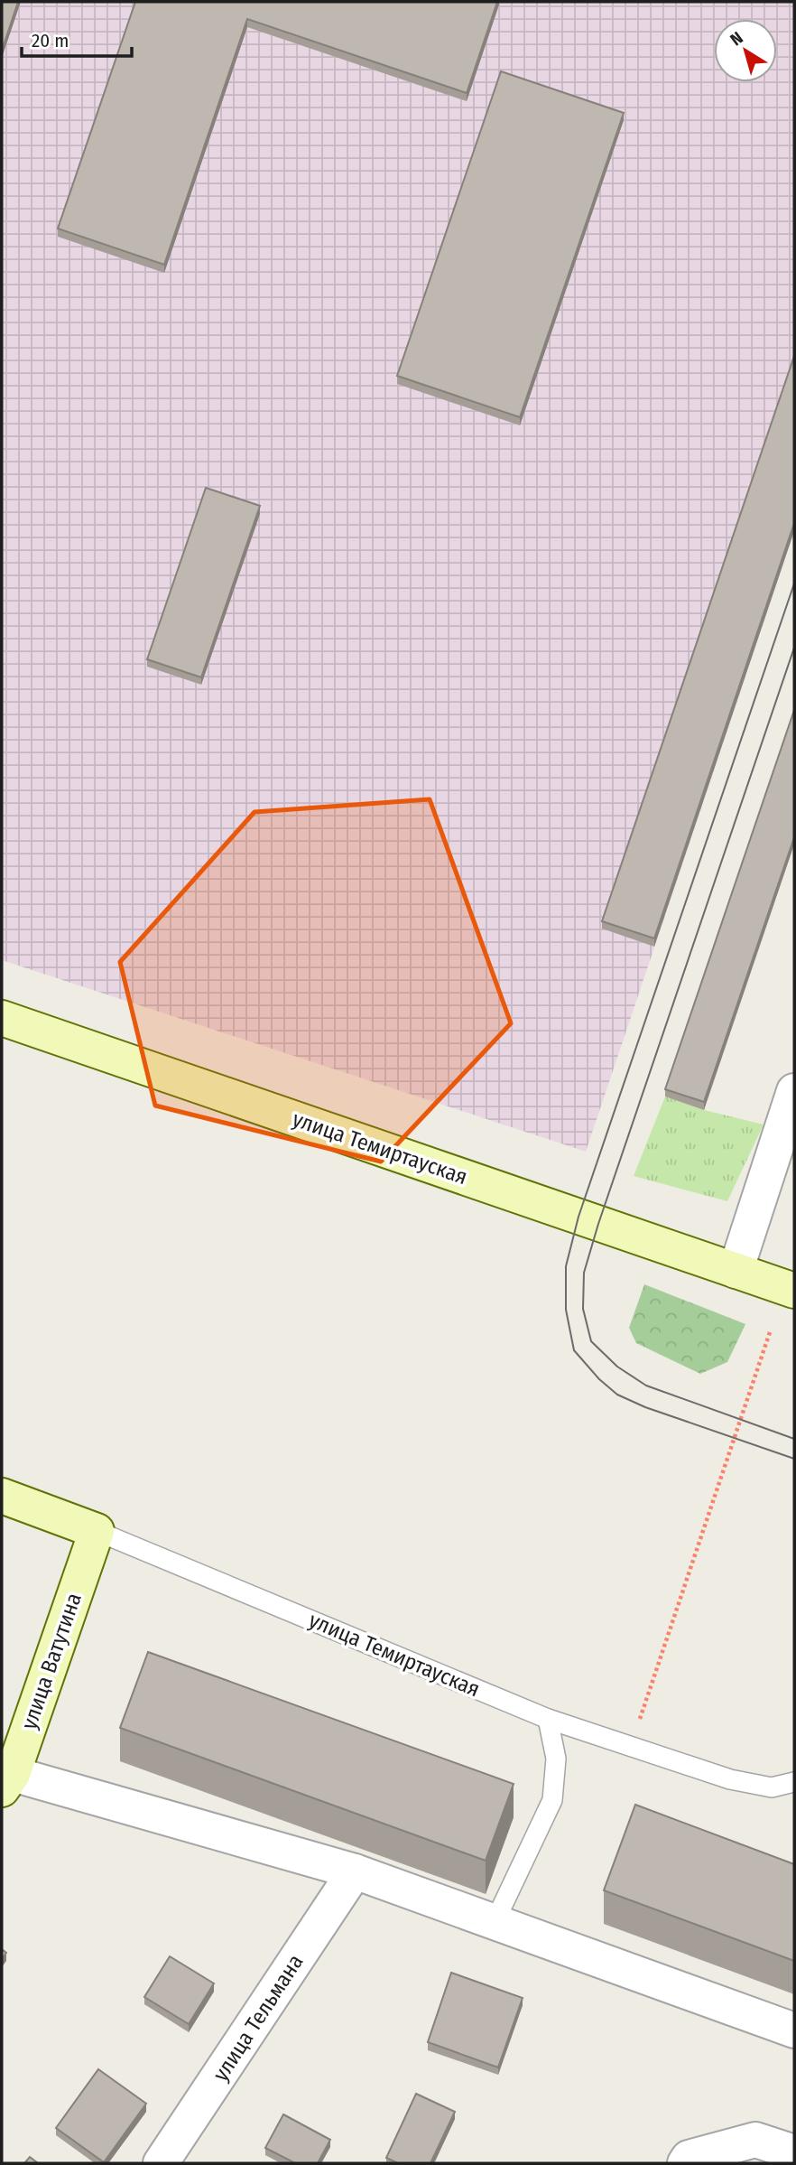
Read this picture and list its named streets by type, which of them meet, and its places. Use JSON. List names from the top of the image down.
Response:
{
  "streets": {
    "street": ["улица Темиртауская", "улица Ватутина", "улица Тельмана"]
  },
  "crossings": [
    ["улица Темиртауская", "улица Ватутина"]
  ],
  "scale_bar": "20 m",
  "north": "top left"
}
